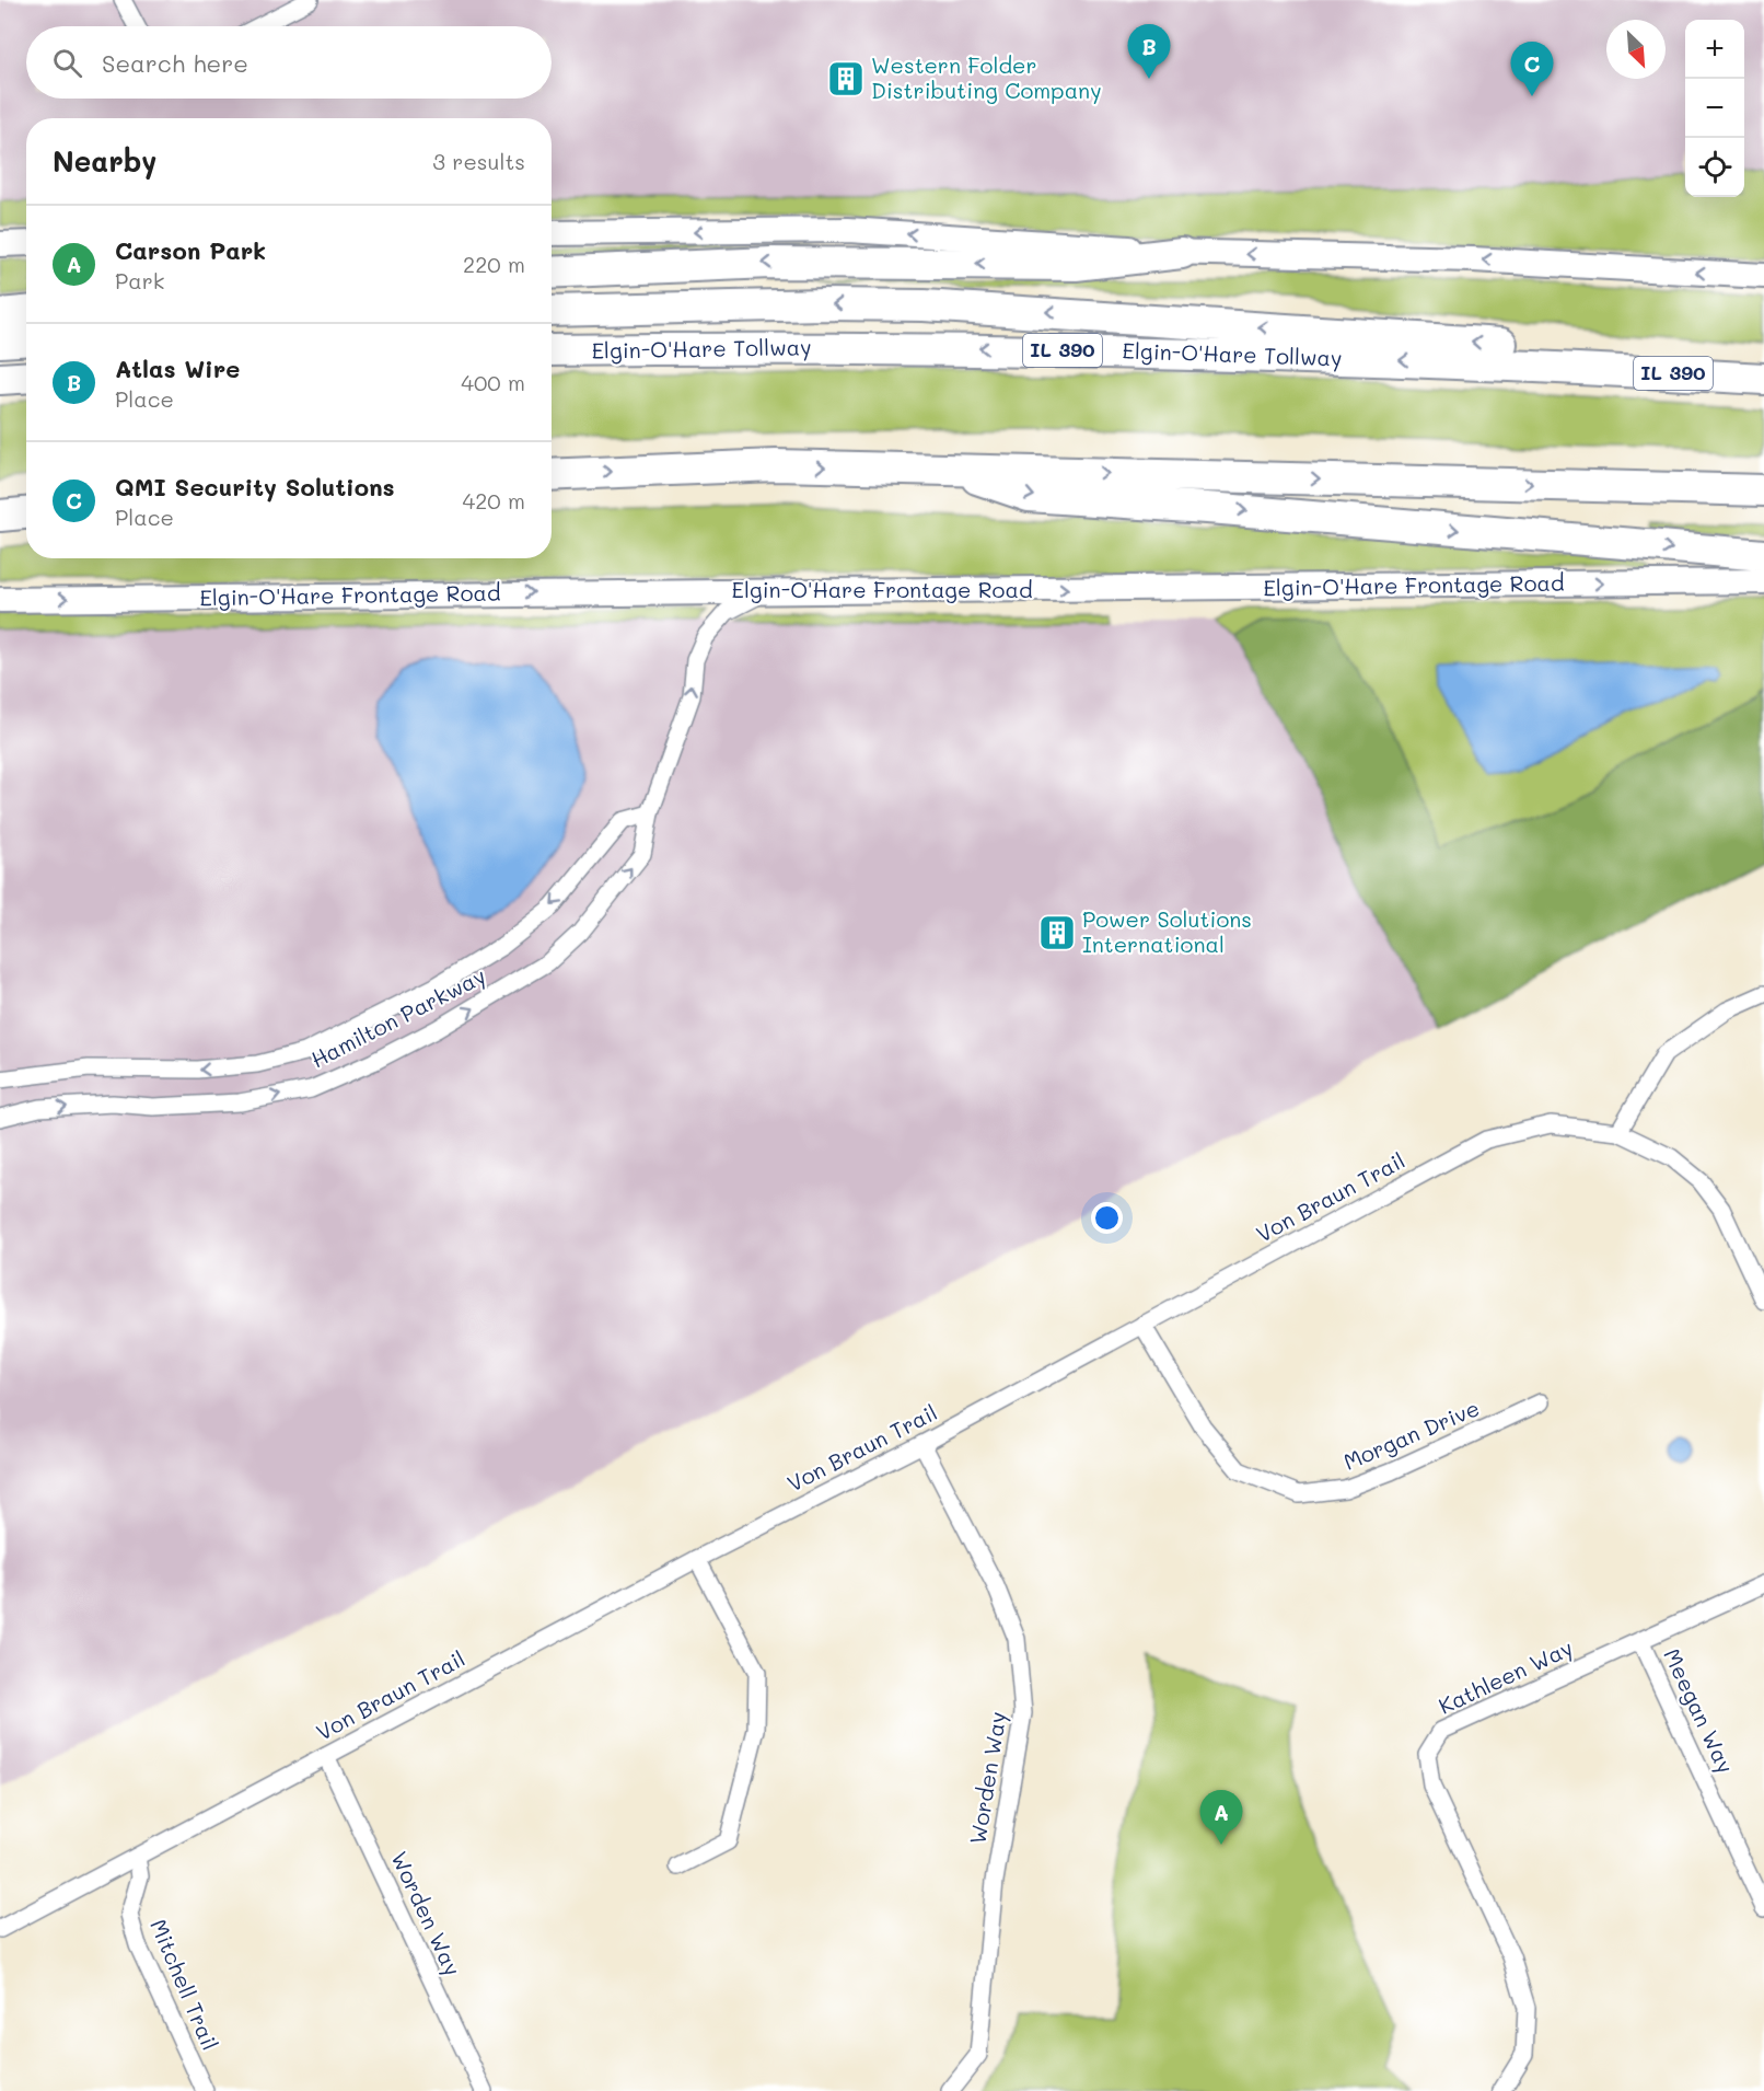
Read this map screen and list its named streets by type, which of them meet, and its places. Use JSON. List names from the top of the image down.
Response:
{
  "streets": {
    "highway": ["Elgin-O'Hare Tollway", "IL 390"],
    "main road": ["Elgin-O'Hare Frontage Road"],
    "street": [
      "Hamilton Parkway",
      "Von Braun Trail",
      "Morgan Drive",
      "Kathleen Way",
      "Meegan Way",
      "Worden Way",
      "Mitchell Trail"
    ]
  },
  "crossings": [
    ["Elgin-O'Hare Frontage Road", "Hamilton Parkway"],
    ["Von Braun Trail", "Morgan Drive"],
    ["Von Braun Trail", "Worden Way"],
    ["Von Braun Trail", "Mitchell Trail"],
    ["Kathleen Way", "Meegan Way"]
  ],
  "one_way": ["Elgin-O'Hare Frontage Road"],
  "places": {
    "building": ["Western Folder Distributing Company", "Power Solutions International"]
  },
  "north": "bottom right",
  "page": {
    "map_buttons": ["+", "−"],
    "pins": ["B", "C", "A"],
    "search": "Search here",
    "heading": ["Nearby", "3 results"],
    "list": [
      {
        "mark": "A",
        "name": "Carson Park",
        "note": "Park",
        "value": "220 m"
      },
      {
        "mark": "B",
        "name": "Atlas Wire",
        "note": "Place",
        "value": "400 m"
      },
      {
        "mark": "C",
        "name": "QMI Security Solutions",
        "note": "Place",
        "value": "420 m"
      }
    ]
  }
}
